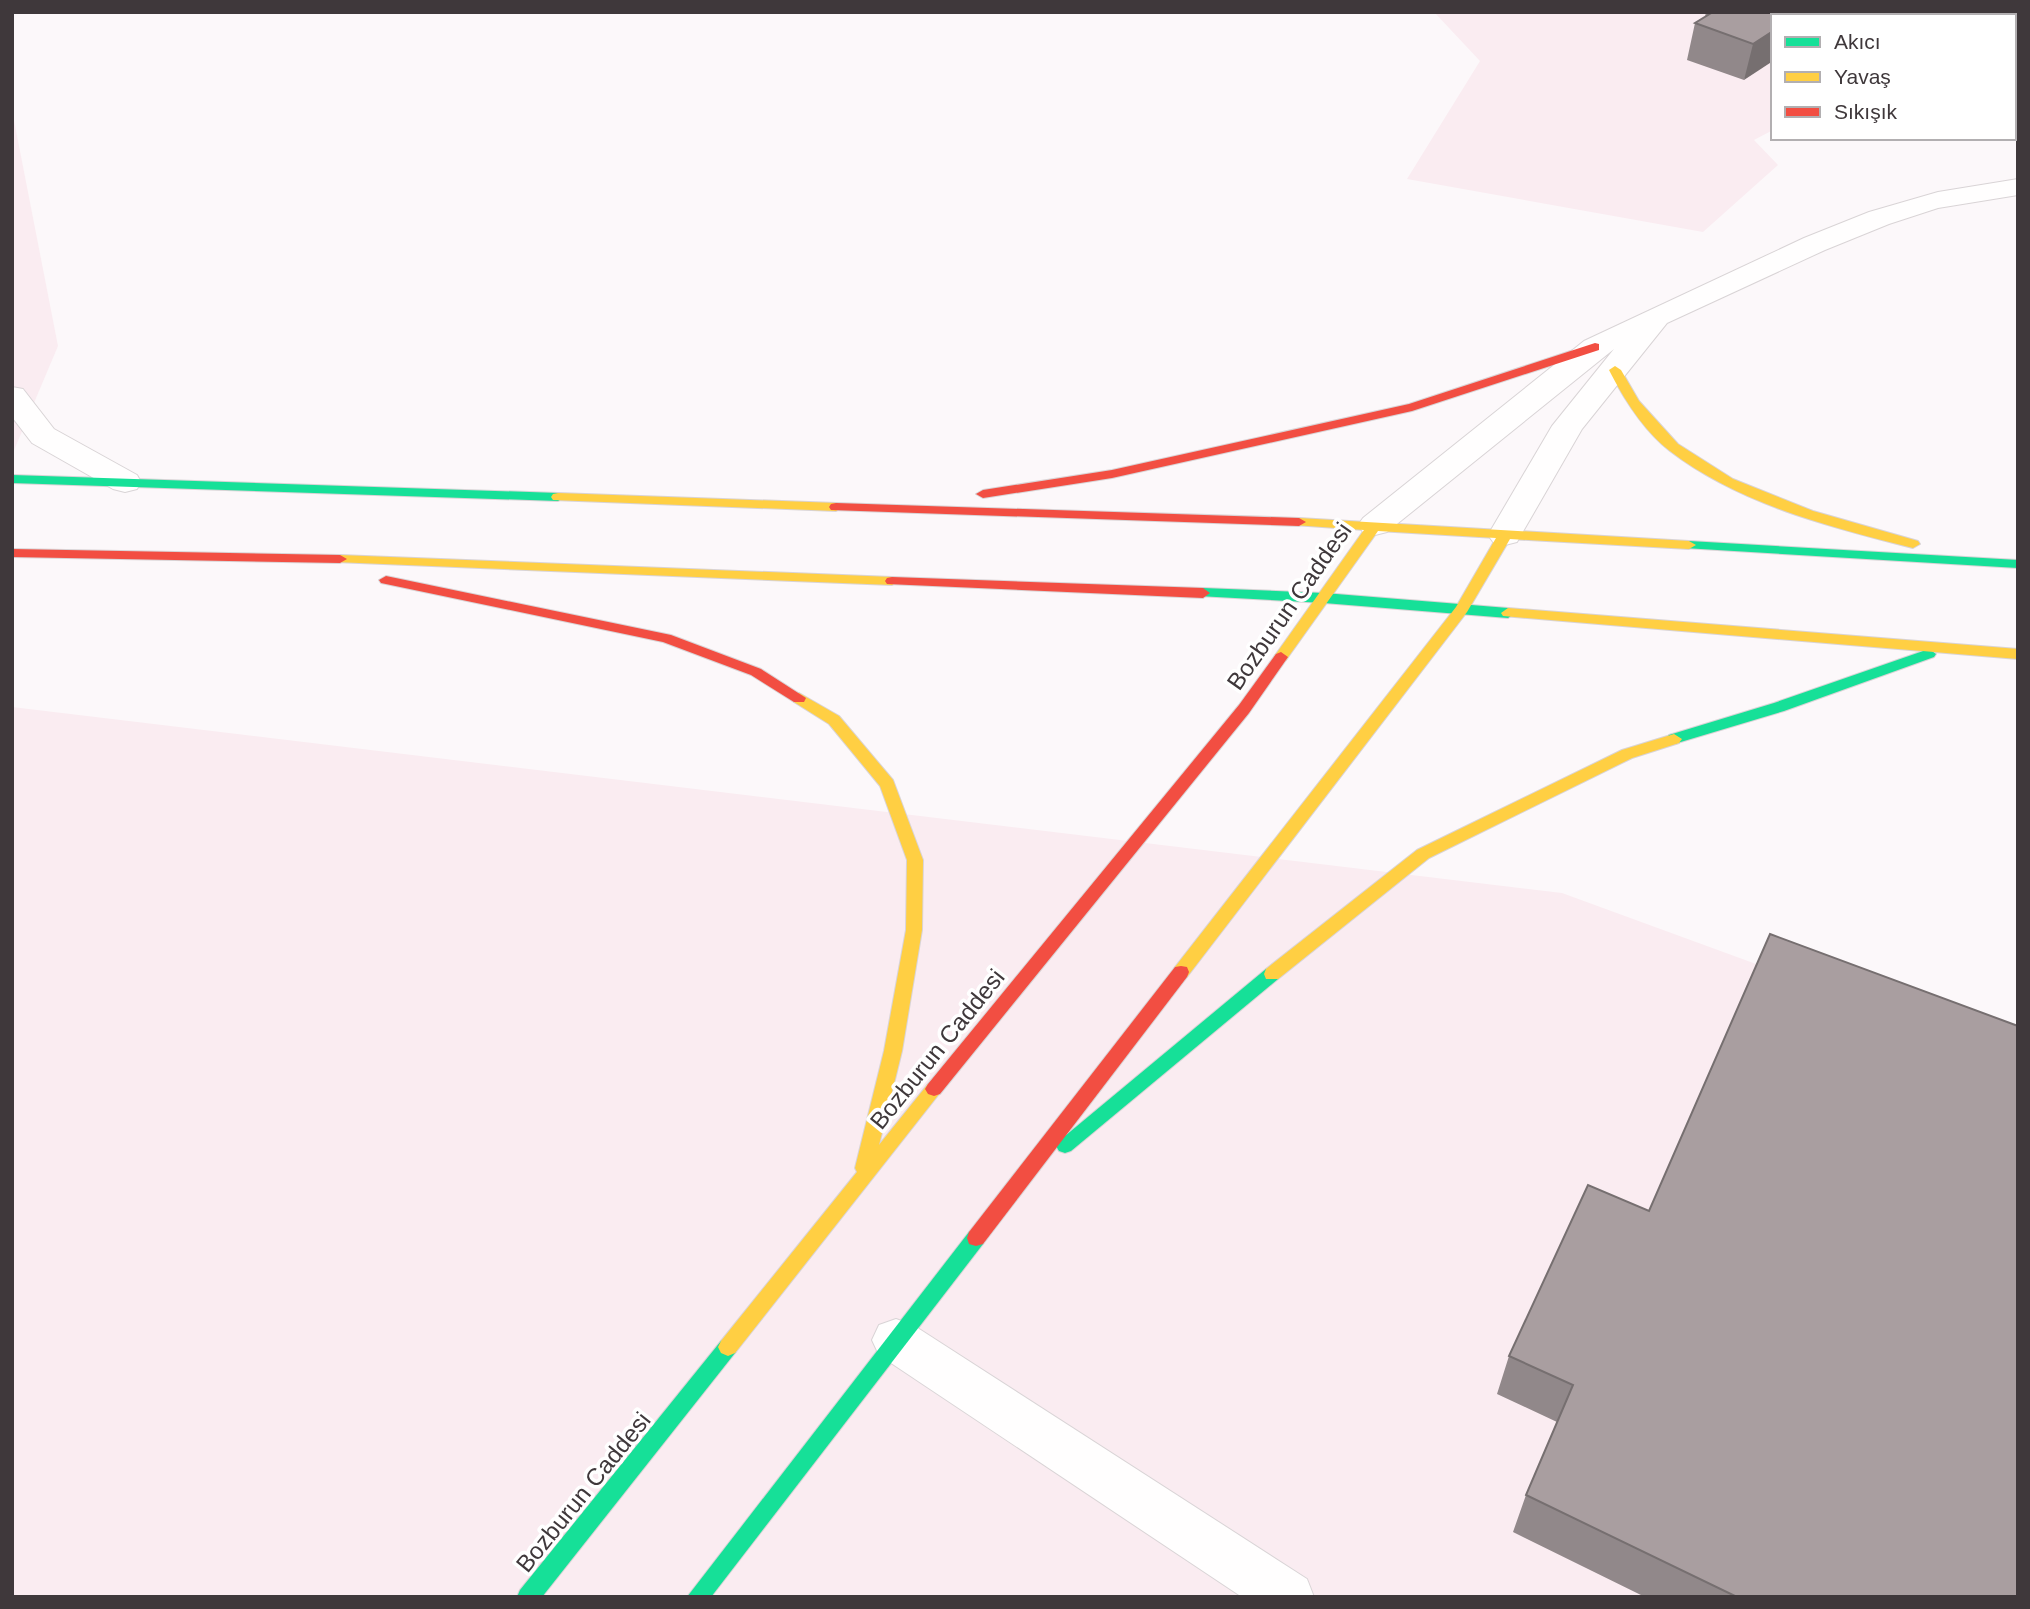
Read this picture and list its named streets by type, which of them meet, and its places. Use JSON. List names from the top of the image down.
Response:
{
  "streets": {
    "main road": ["Bozburun Caddesi"]
  },
  "legend": ["Akıcı", "Yavaş", "Sıkışık"]
}
